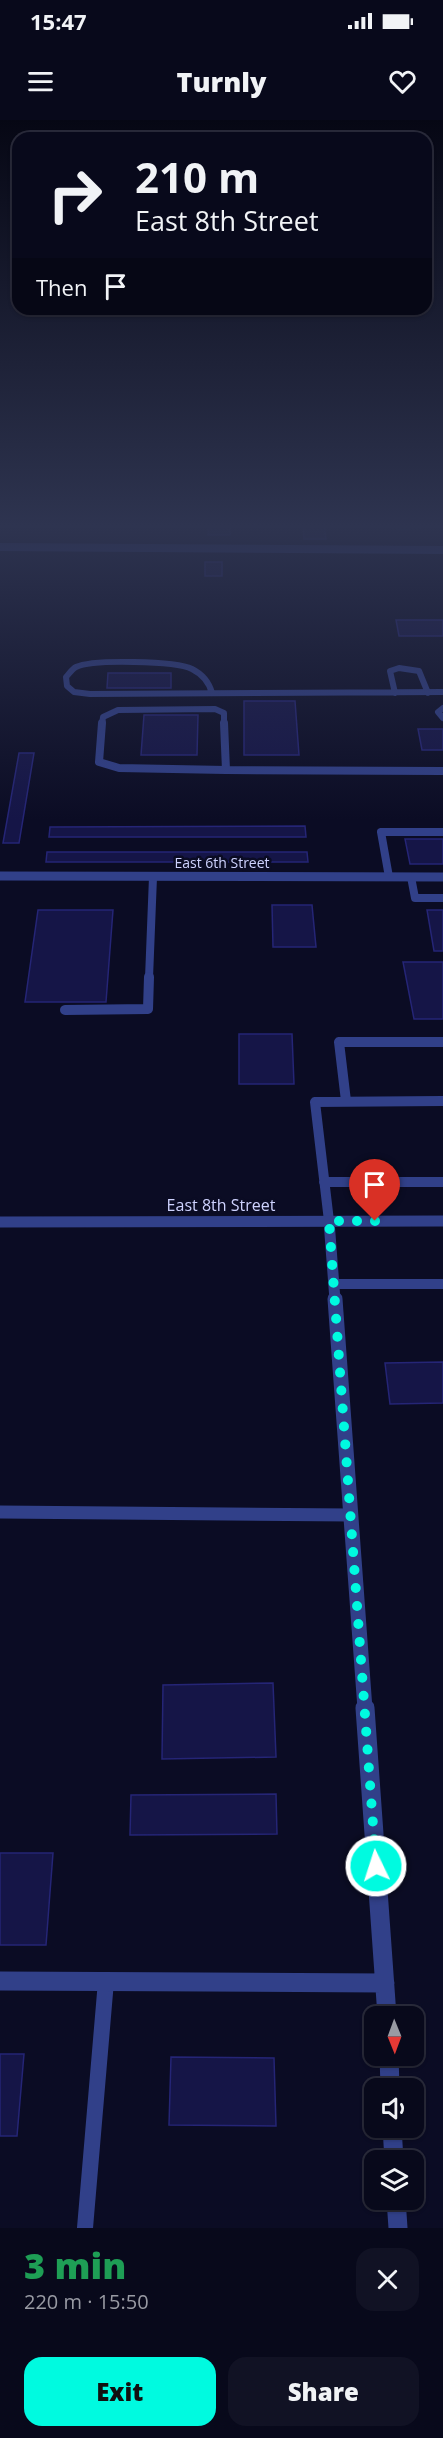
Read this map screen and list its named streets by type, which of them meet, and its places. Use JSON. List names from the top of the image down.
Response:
{
  "streets": {
    "street": ["East 6th Street", "East 8th Street"]
  },
  "north": "bottom",
  "page": {
    "status": "15:47",
    "header": "Turnly",
    "turn": ["210 m", "East 8th Street"],
    "then": "Then",
    "heading": ["3 min", "220 m · 15:50"],
    "buttons": ["Exit", "Share"]
  }
}
